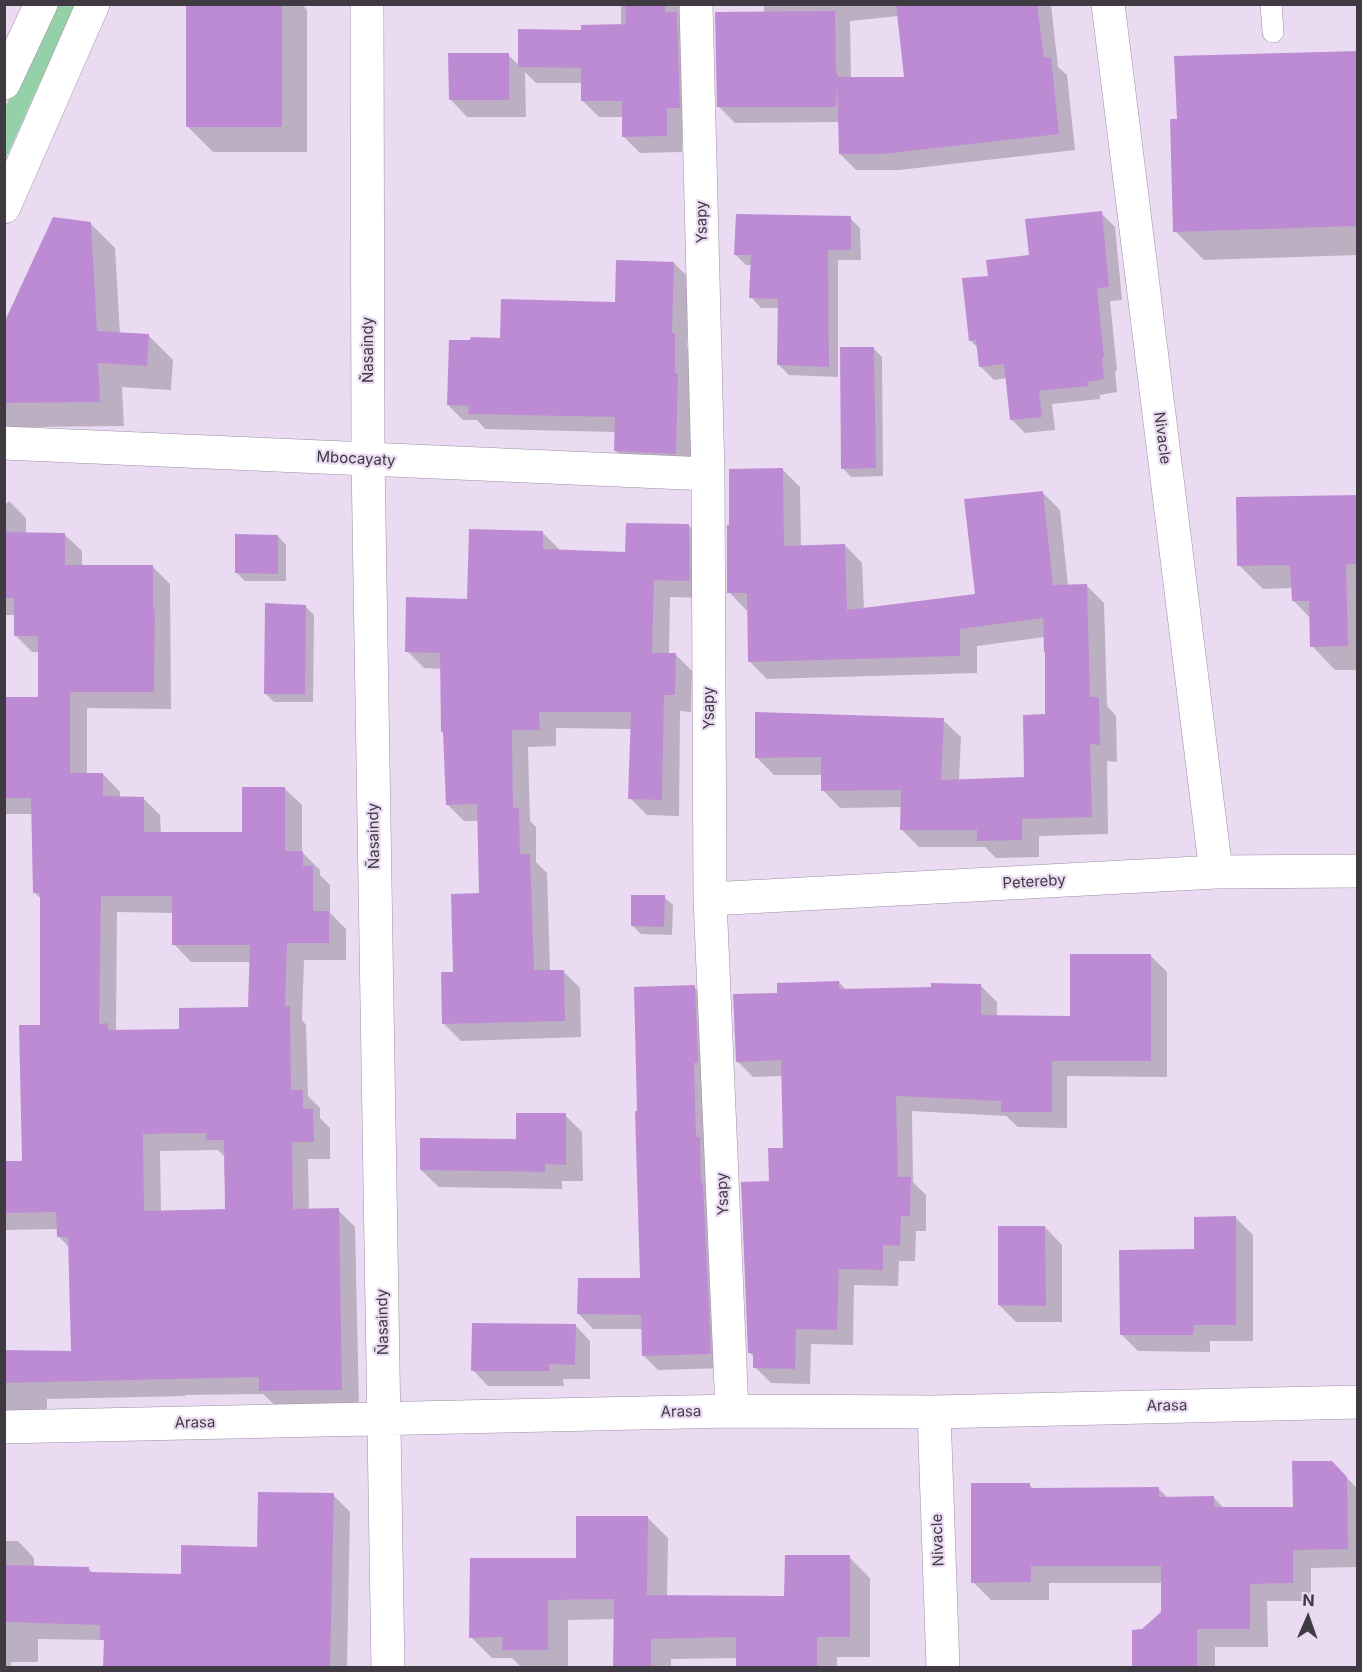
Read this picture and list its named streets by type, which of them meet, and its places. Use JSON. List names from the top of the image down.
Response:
{
  "streets": {
    "street": [
      "Ysapy",
      "Ñasaindy",
      "Nivacle",
      "Mbocayaty",
      "Petereby",
      "Arasa"
    ]
  },
  "crossings": [
    ["Ysapy", "Mbocayaty"],
    ["Ysapy", "Petereby"],
    ["Ysapy", "Arasa"],
    ["Ñasaindy", "Mbocayaty"],
    ["Ñasaindy", "Arasa"],
    ["Nivacle", "Petereby"],
    ["Nivacle", "Arasa"]
  ],
  "north": "top"
}
